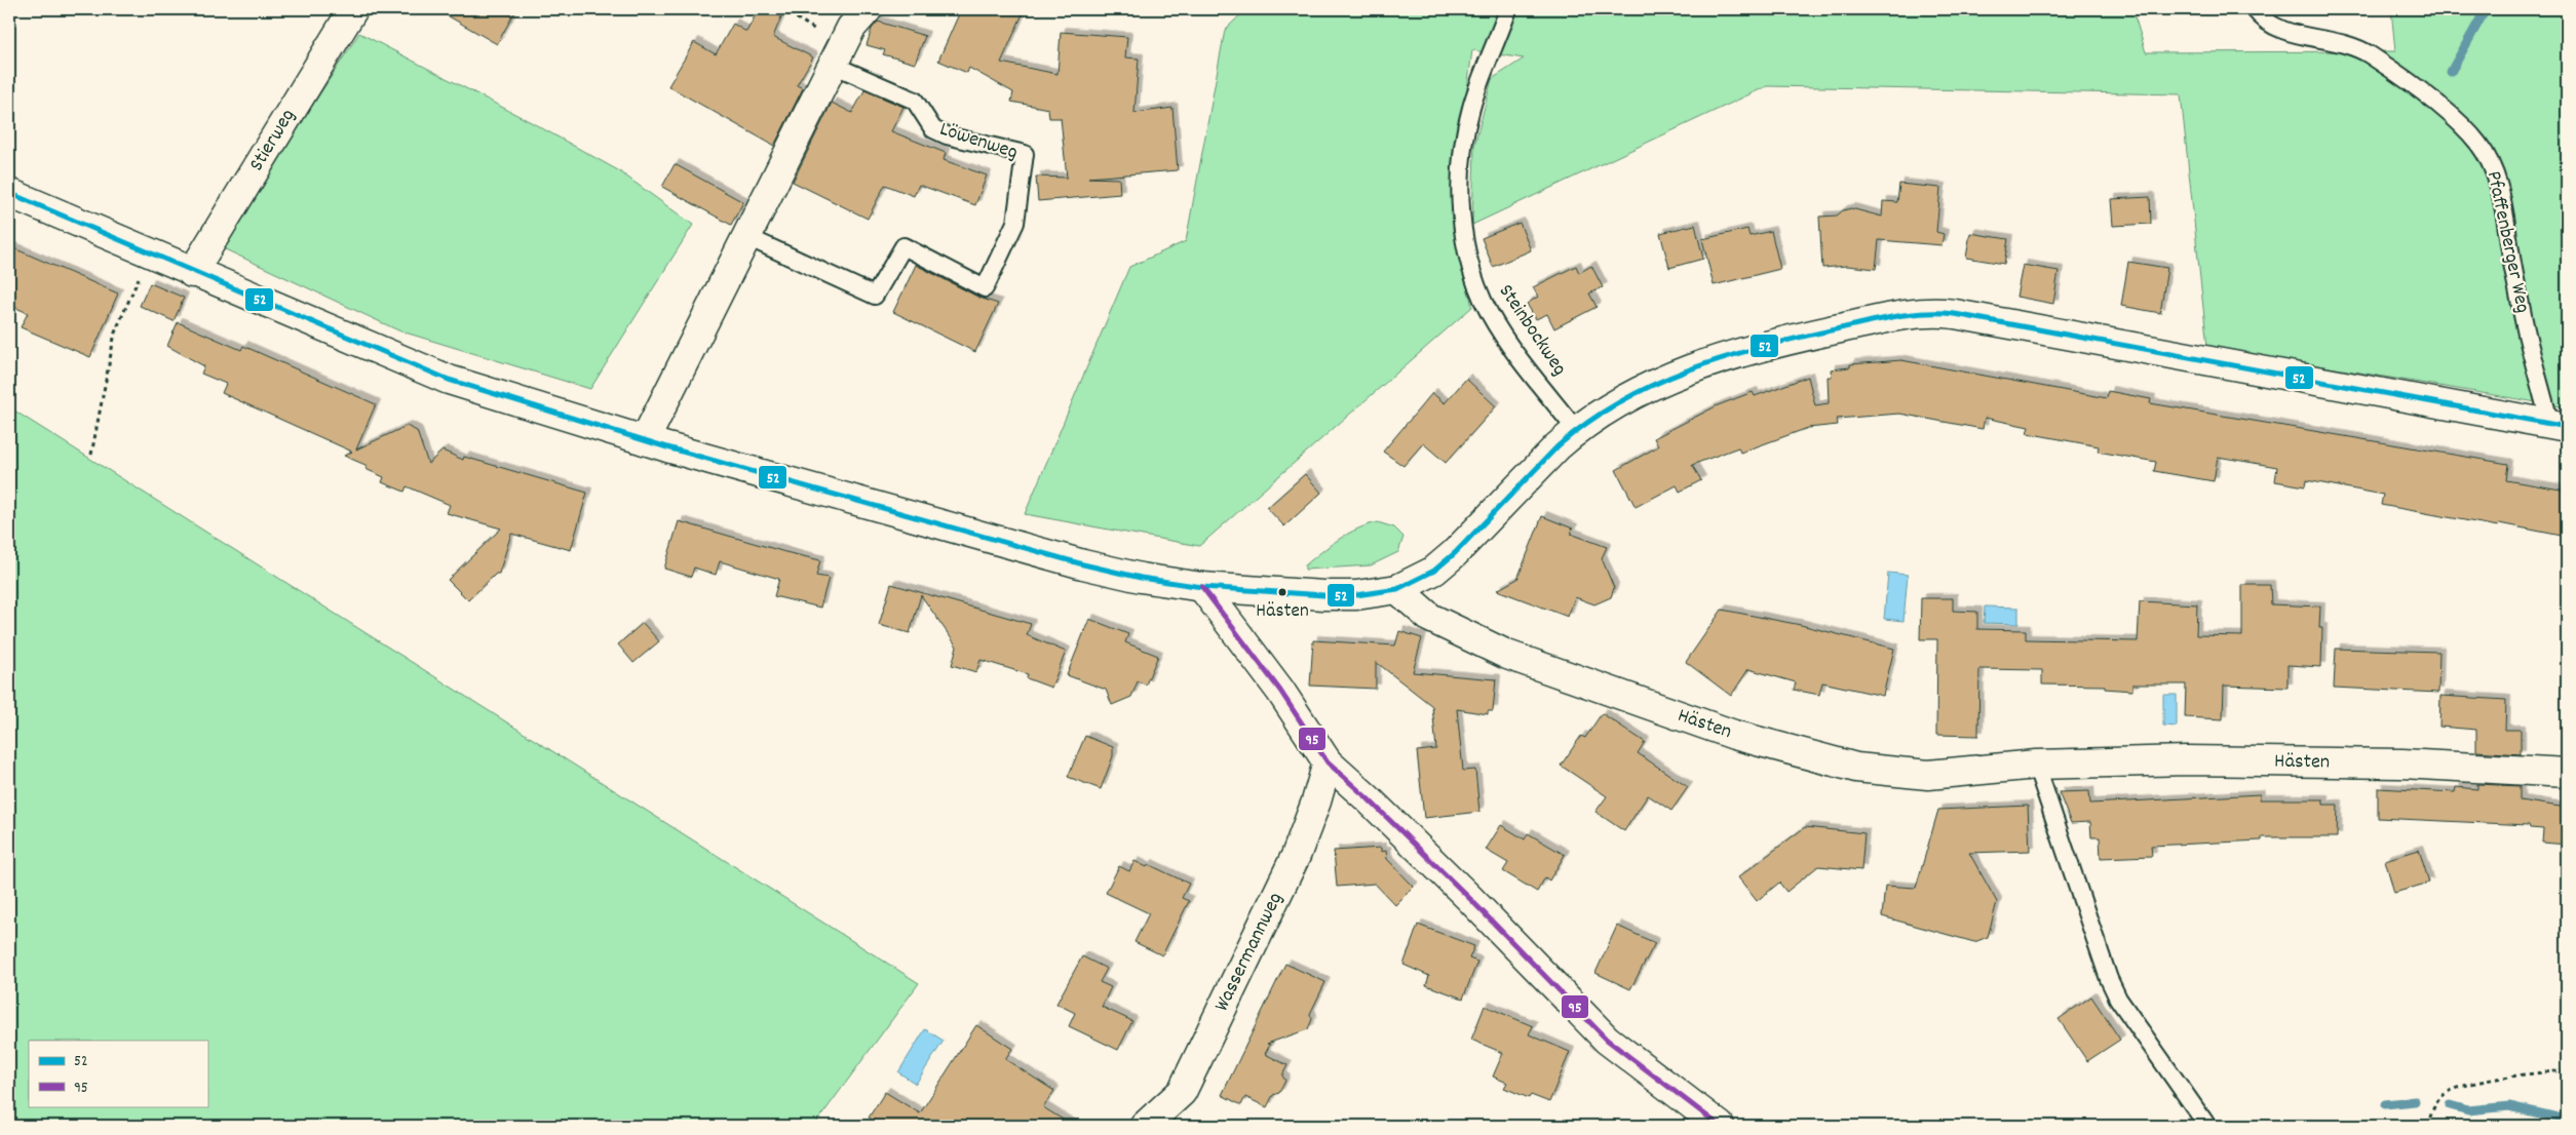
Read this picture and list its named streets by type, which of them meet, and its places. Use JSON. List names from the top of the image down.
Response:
{
  "streets": {
    "street": [
      "Stierweg",
      "Pfaffenberger Weg",
      "Hästen",
      "Wassermannweg"
    ],
    "lane": ["Löwenweg", "Steinbockweg"]
  },
  "crossings": [
    ["Stierweg", "Pfaffenberger Weg"],
    ["Pfaffenberger Weg", "Steinbockweg"],
    ["Pfaffenberger Weg", "Hästen"]
  ],
  "places": ["Hästen"],
  "lines": ["transit line 52", "transit line 95"],
  "legend": ["52", "95"]
}
